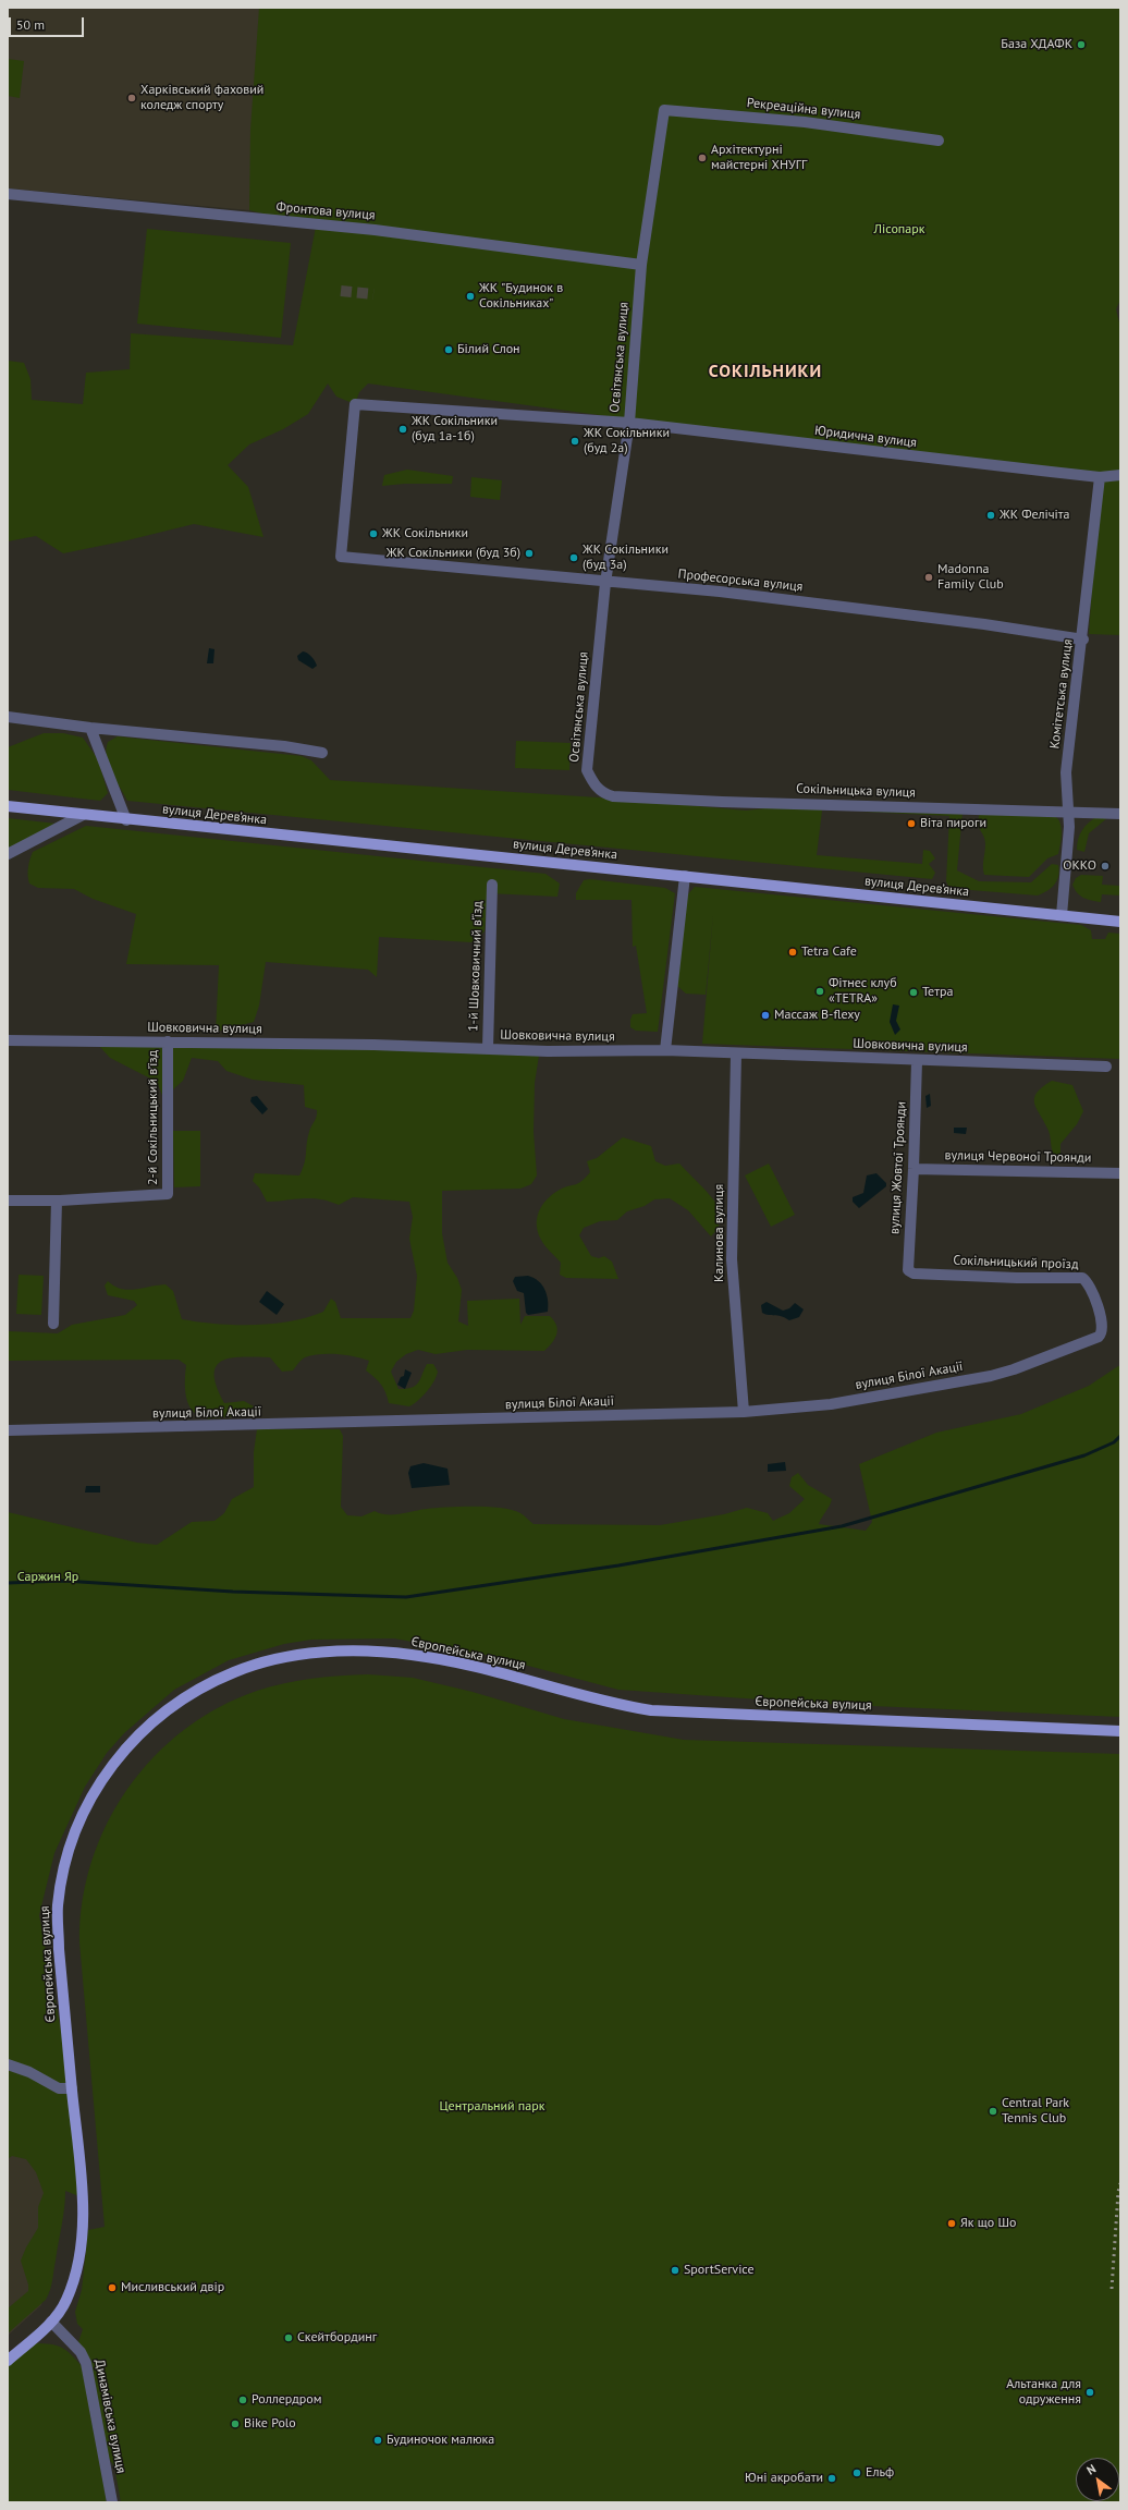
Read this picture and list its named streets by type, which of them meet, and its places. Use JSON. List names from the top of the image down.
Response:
{
  "streets": {
    "main road": ["вулиця Дерев’янка", "Європейська вулиця"],
    "street": [
      "Рекреаційна вулиця",
      "Фронтова вулиця",
      "Освітянська вулиця",
      "Юридична вулиця",
      "Професорська вулиця",
      "Комітетська вулиця",
      "Сокільницька вулиця",
      "1-й Шовковичний в’їзд",
      "Шовковична вулиця",
      "2-й Сокільницький в’їзд",
      "вулиця Червоної Троянди",
      "вулиця Жовтої Троянди",
      "Калинова вулиця",
      "Сокільницький проїзд",
      "вулиця Білої Акації",
      "Динамівська вулиця"
    ]
  },
  "crossings": [
    ["Рекреаційна вулиця", "Освітянська вулиця"],
    ["Фронтова вулиця", "Освітянська вулиця"],
    ["Освітянська вулиця", "Юридична вулиця"],
    ["Освітянська вулиця", "Професорська вулиця"],
    ["Освітянська вулиця", "Сокільницька вулиця"],
    ["Юридична вулиця", "Професорська вулиця"],
    ["Юридична вулиця", "Комітетська вулиця"],
    ["Професорська вулиця", "Комітетська вулиця"],
    ["Комітетська вулиця", "Сокільницька вулиця"],
    ["Комітетська вулиця", "вулиця Дерев’янка"],
    ["1-й Шовковичний в’їзд", "Шовковична вулиця"],
    ["Шовковична вулиця", "2-й Сокільницький в’їзд"],
    ["Шовковична вулиця", "вулиця Жовтої Троянди"],
    ["Шовковична вулиця", "Калинова вулиця"],
    ["вулиця Червоної Троянди", "вулиця Жовтої Троянди"],
    ["вулиця Жовтої Троянди", "Сокільницький проїзд"],
    ["Калинова вулиця", "вулиця Білої Акації"],
    ["Сокільницький проїзд", "вулиця Білої Акації"],
    ["Європейська вулиця", "Динамівська вулиця"]
  ],
  "districts": ["СОКІЛЬНИКИ"],
  "parks": ["Лісопарк", "Саржин Яр", "Центральний парк"],
  "places": [
    "База ХДАФК",
    "Харківський фаховий коледж спорту",
    "Архітектурні майстерні ХНУГГ",
    "ЖК \"Будинок в Сокільниках\"",
    "Білий Слон",
    "ЖК Сокільники (буд 1а-1б)",
    "ЖК Сокільники (буд 2а)",
    "ЖК Фелічіта",
    "ЖК Сокільники",
    "ЖК Сокільники (буд 3б)",
    "ЖК Сокільники (буд 3а)",
    "Madonna Family Club",
    "Віта пироги",
    "ОККО",
    "Tetra Cafe",
    "Фітнес клуб «TETRA»",
    "Тетра",
    "Массаж B-flexy",
    "Central Park Tennis Club",
    "Як що Шо",
    "SportService",
    "Мисливський двір",
    "Скейтбординг",
    "Альтанка для одруження",
    "Роллердром",
    "Bike Polo",
    "Будиночок малюка",
    "Ельф",
    "Юні акробати"
  ],
  "scale_bar": "50 m",
  "north": "top left"
}
